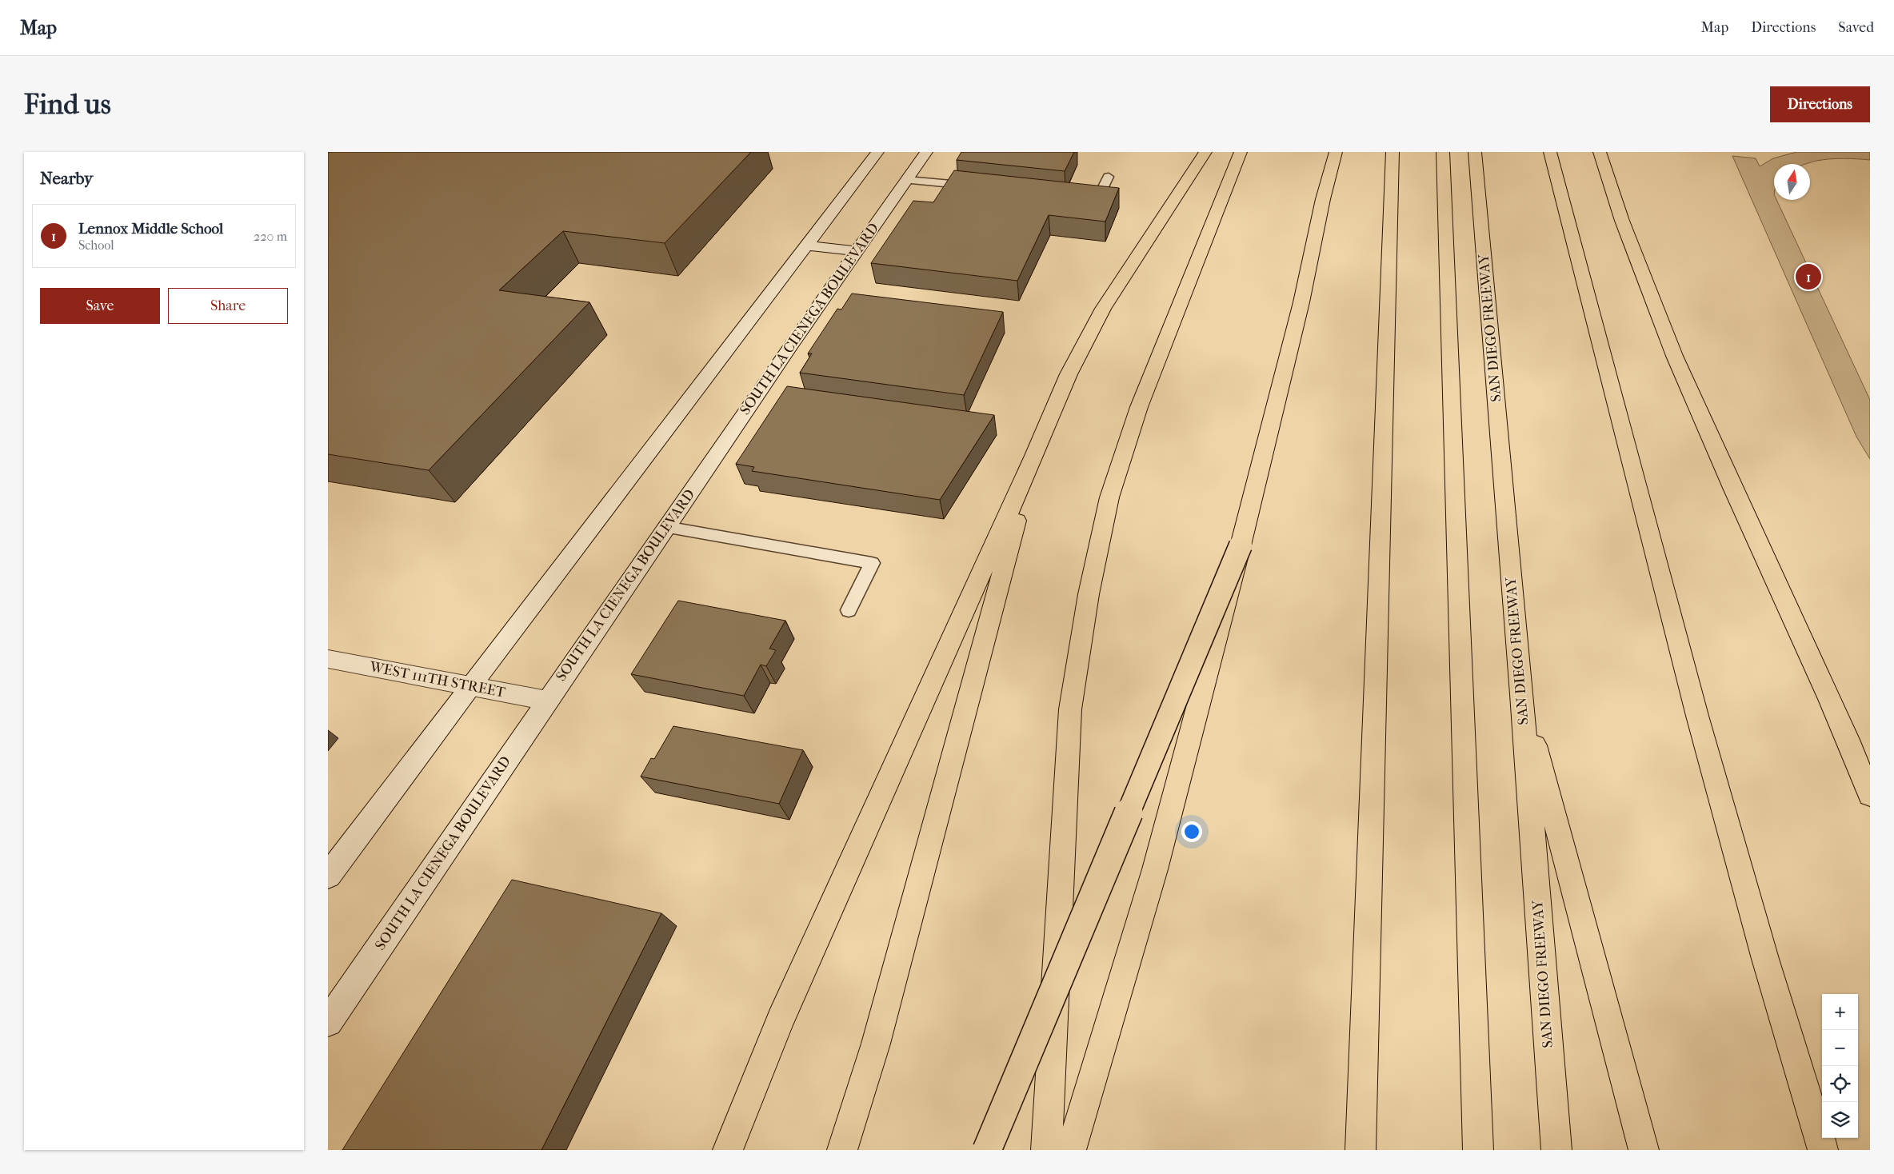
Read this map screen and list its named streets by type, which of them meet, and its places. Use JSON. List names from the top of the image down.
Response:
{
  "streets": {
    "highway": ["SAN DIEGO FREEWAY"],
    "main road": ["SOUTH LA CIENEGA BOULEVARD", "WEST 111TH STREET"]
  },
  "crossings": [
    ["SOUTH LA CIENEGA BOULEVARD", "WEST 111TH STREET"]
  ],
  "north": "top",
  "page": {
    "header": "Map",
    "nav": ["Map", "Directions", "Saved"],
    "buttons": [
      "Directions",
      ["Save", "Share"]
    ],
    "title": "Find us",
    "heading": "Nearby",
    "list": [
      {
        "mark": "1",
        "name": "Lennox Middle School",
        "note": "School",
        "value": "220 m"
      }
    ],
    "pins": "1",
    "map_buttons": ["+", "−"]
  }
}
